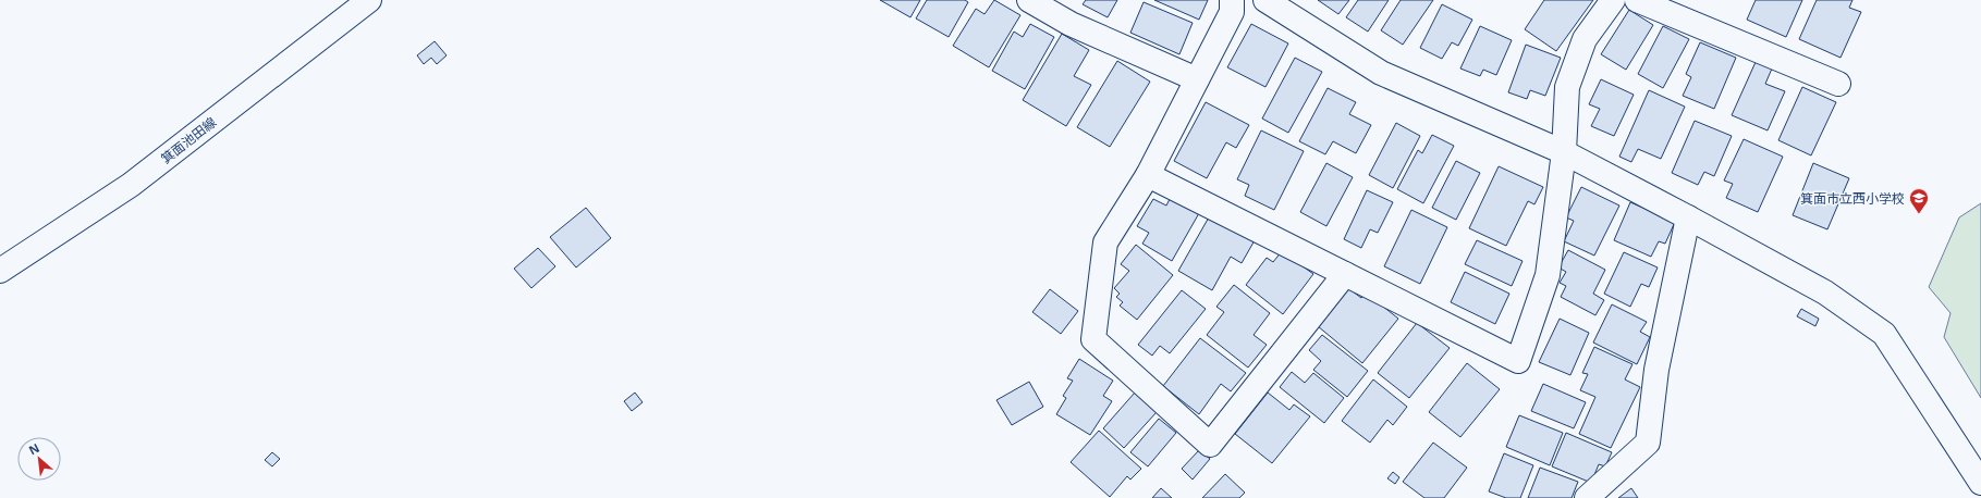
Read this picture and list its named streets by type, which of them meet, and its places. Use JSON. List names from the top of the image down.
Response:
{
  "streets": {
    "street": ["箕面池田線"]
  },
  "places": {
    "school or university": ["箕面市立西小学校"]
  },
  "north": "top left"
}
